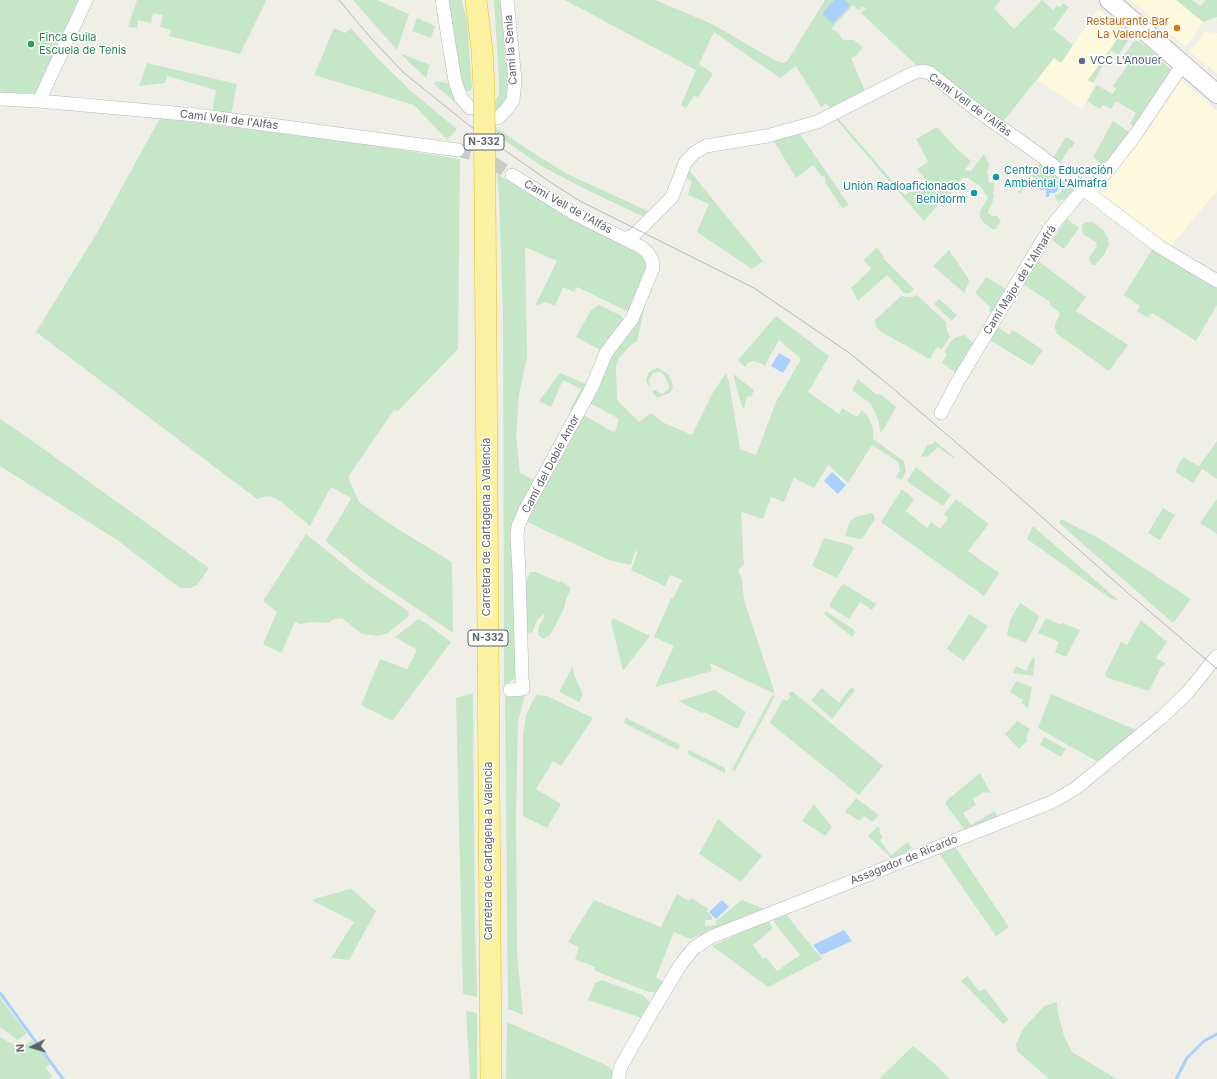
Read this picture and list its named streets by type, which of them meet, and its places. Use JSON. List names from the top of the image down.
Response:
{
  "streets": {
    "highway": ["N-332", "Carretera de Cartagena a Valencia"],
    "street": [
      "Camí la Senia",
      "Camí Vell de l'Alfàs",
      "Camí Major de L'Almafrà",
      "Camí del Doble Amor",
      "Assagador de Ricardo"
    ]
  },
  "crossings": [
    ["Camí Vell de l'Alfàs", "Camí Major de L'Almafrà"],
    ["Camí Vell de l'Alfàs", "Camí del Doble Amor"]
  ],
  "places": [
    "Restaurante Bar La Valenciana",
    "Finca Guila Escuela de Tenis",
    "VCC L'Anouer",
    "Centro de Educación Ambiental L'Almafra",
    "Unión Radioaficionados Benidorm"
  ],
  "north": "left"
}
